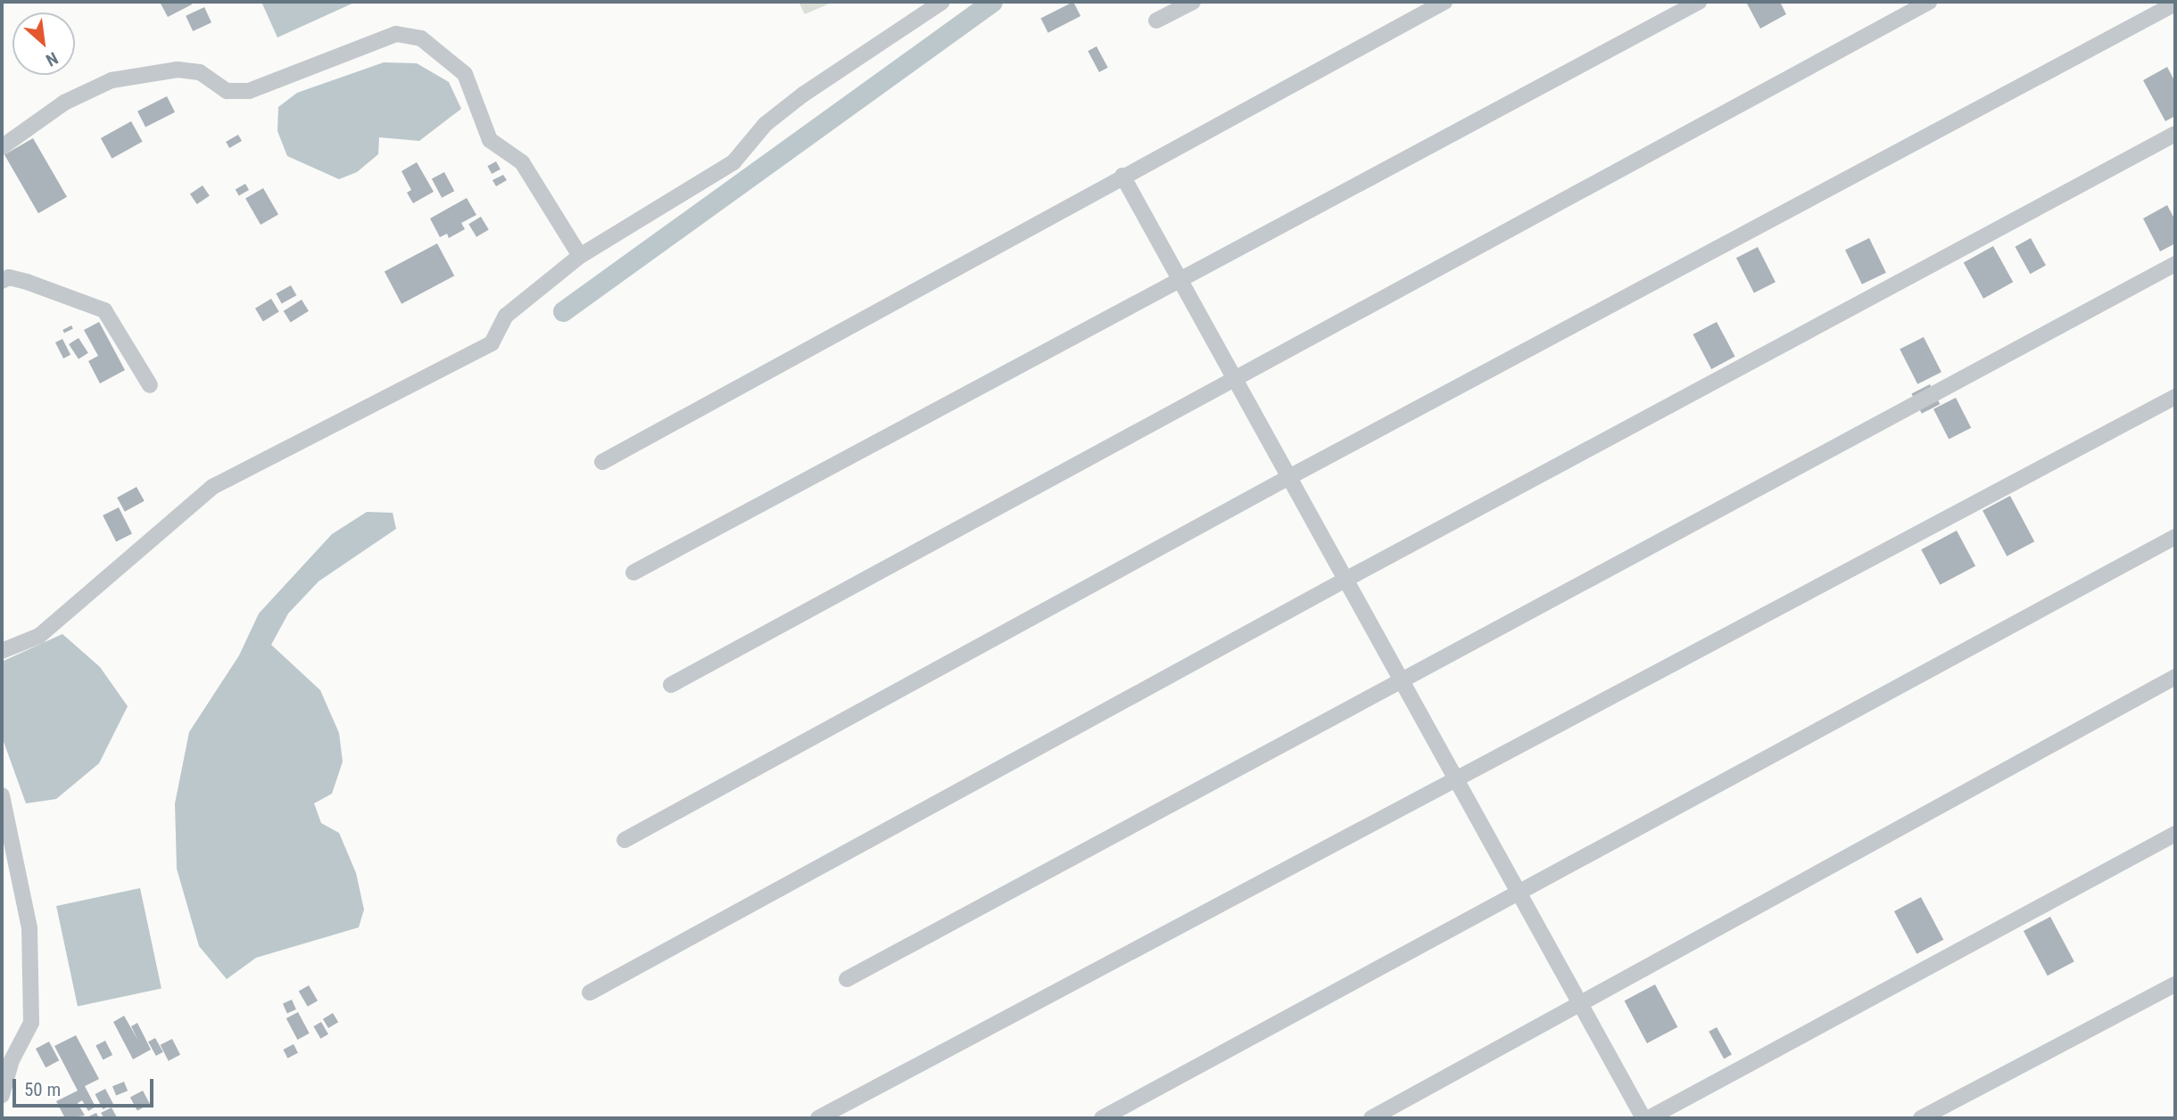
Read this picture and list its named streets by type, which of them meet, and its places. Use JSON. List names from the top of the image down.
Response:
{
  "scale_bar": "50 m",
  "north": "bottom right"
}
